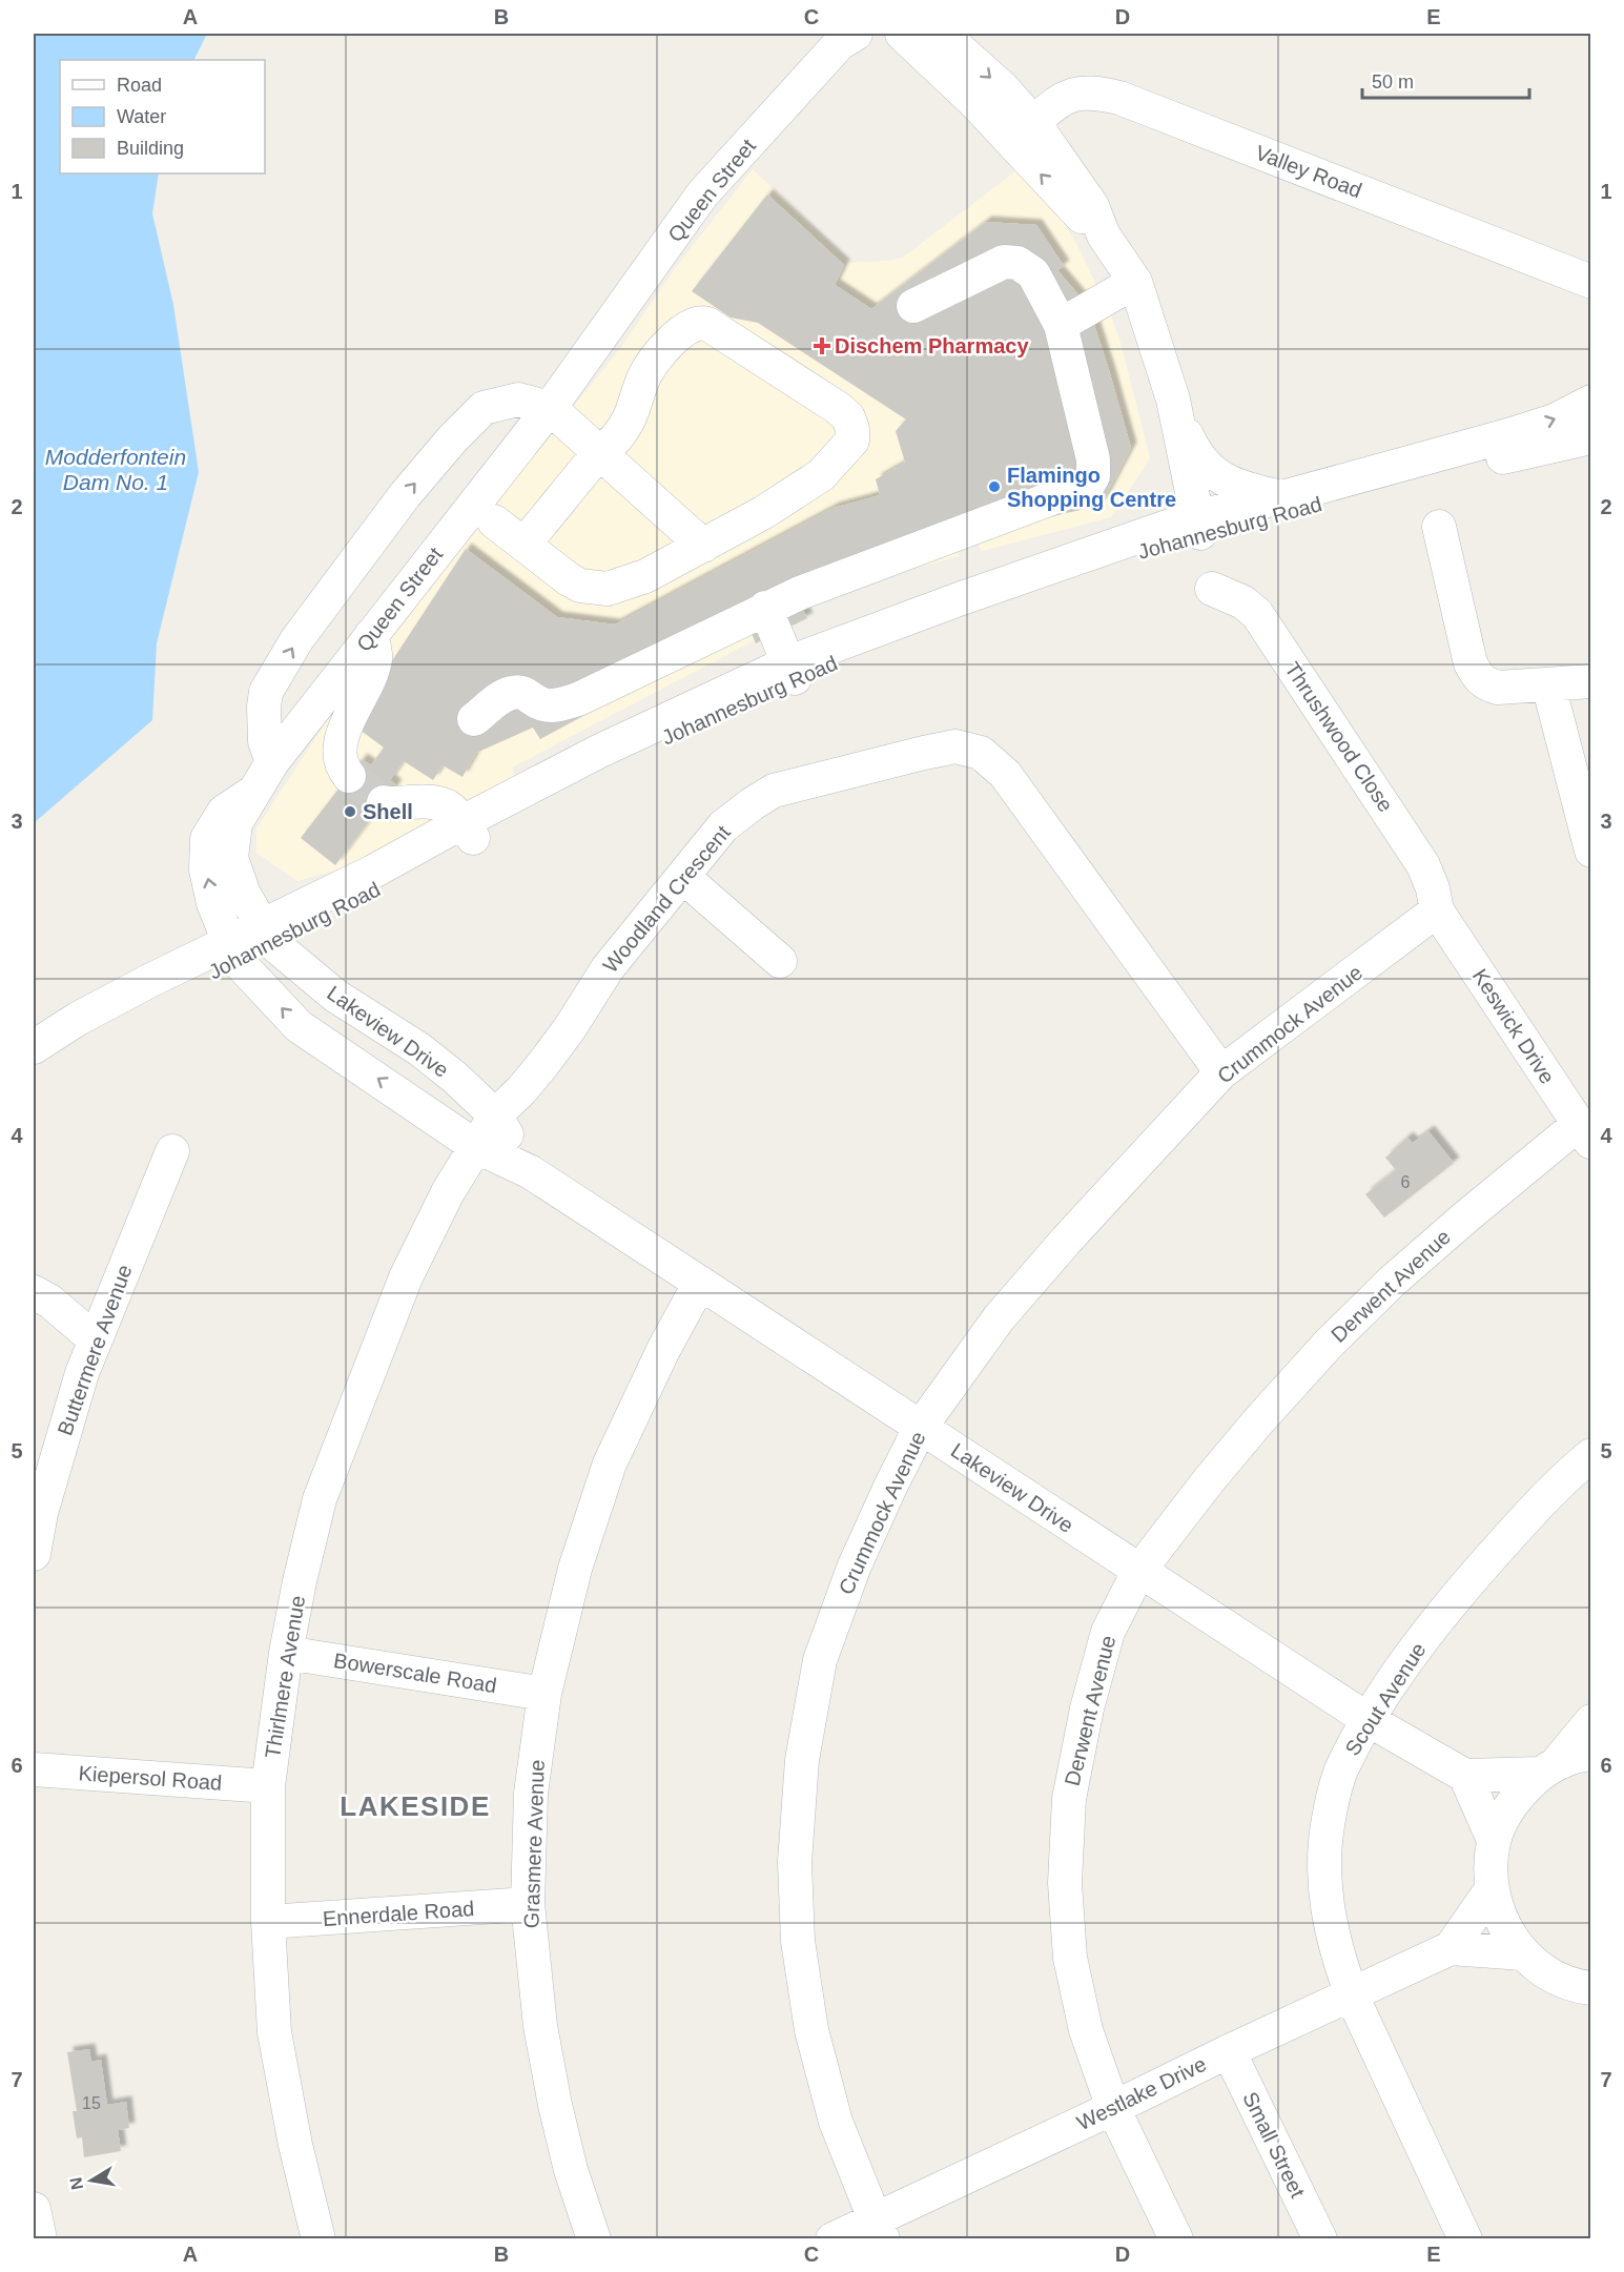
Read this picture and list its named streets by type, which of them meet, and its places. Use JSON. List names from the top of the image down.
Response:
{
  "streets": {
    "street": [
      "Valley Road",
      "Queen Street",
      "Johannesburg Road",
      "Thrushwood Close",
      "Woodland Crescent",
      "Crummock Avenue",
      "Keswick Drive",
      "Lakeview Drive",
      "Derwent Avenue",
      "Buttermere Avenue",
      "Bowerscale Road",
      "Thirlmere Avenue",
      "Scout Avenue",
      "Kiepersol Road",
      "Grasmere Avenue",
      "Ennerdale Road",
      "Westlake Drive",
      "Small Street"
    ]
  },
  "crossings": [
    ["Queen Street", "Johannesburg Road"],
    ["Queen Street", "Lakeview Drive"],
    ["Johannesburg Road", "Lakeview Drive"],
    ["Thrushwood Close", "Crummock Avenue"],
    ["Thrushwood Close", "Keswick Drive"],
    ["Woodland Crescent", "Crummock Avenue"],
    ["Woodland Crescent", "Lakeview Drive"],
    ["Woodland Crescent", "Thirlmere Avenue"],
    ["Crummock Avenue", "Keswick Drive"],
    ["Crummock Avenue", "Lakeview Drive"],
    ["Crummock Avenue", "Westlake Drive"],
    ["Keswick Drive", "Derwent Avenue"],
    ["Lakeview Drive", "Derwent Avenue"],
    ["Lakeview Drive", "Thirlmere Avenue"],
    ["Lakeview Drive", "Scout Avenue"],
    ["Lakeview Drive", "Grasmere Avenue"],
    ["Derwent Avenue", "Westlake Drive"],
    ["Bowerscale Road", "Thirlmere Avenue"],
    ["Bowerscale Road", "Grasmere Avenue"],
    ["Thirlmere Avenue", "Kiepersol Road"],
    ["Thirlmere Avenue", "Ennerdale Road"],
    ["Scout Avenue", "Westlake Drive"],
    ["Grasmere Avenue", "Ennerdale Road"],
    ["Westlake Drive", "Small Street"]
  ],
  "districts": ["LAKESIDE"],
  "water": ["Modderfontein Dam No. 1"],
  "places": {
    "health": ["Dischem Pharmacy"],
    "other": ["Flamingo Shopping Centre", "Shell"]
  },
  "house_numbers": ["6", "15"],
  "legend": ["Road", "Water", "Building"],
  "scale_bar": "50 m",
  "north": "left",
  "grid": {
    "columns": [
      "A",
      "B",
      "C",
      "D",
      "E"
    ],
    "rows": [
      "1",
      "2",
      "3",
      "4",
      "5",
      "6",
      "7"
    ]
  }
}
